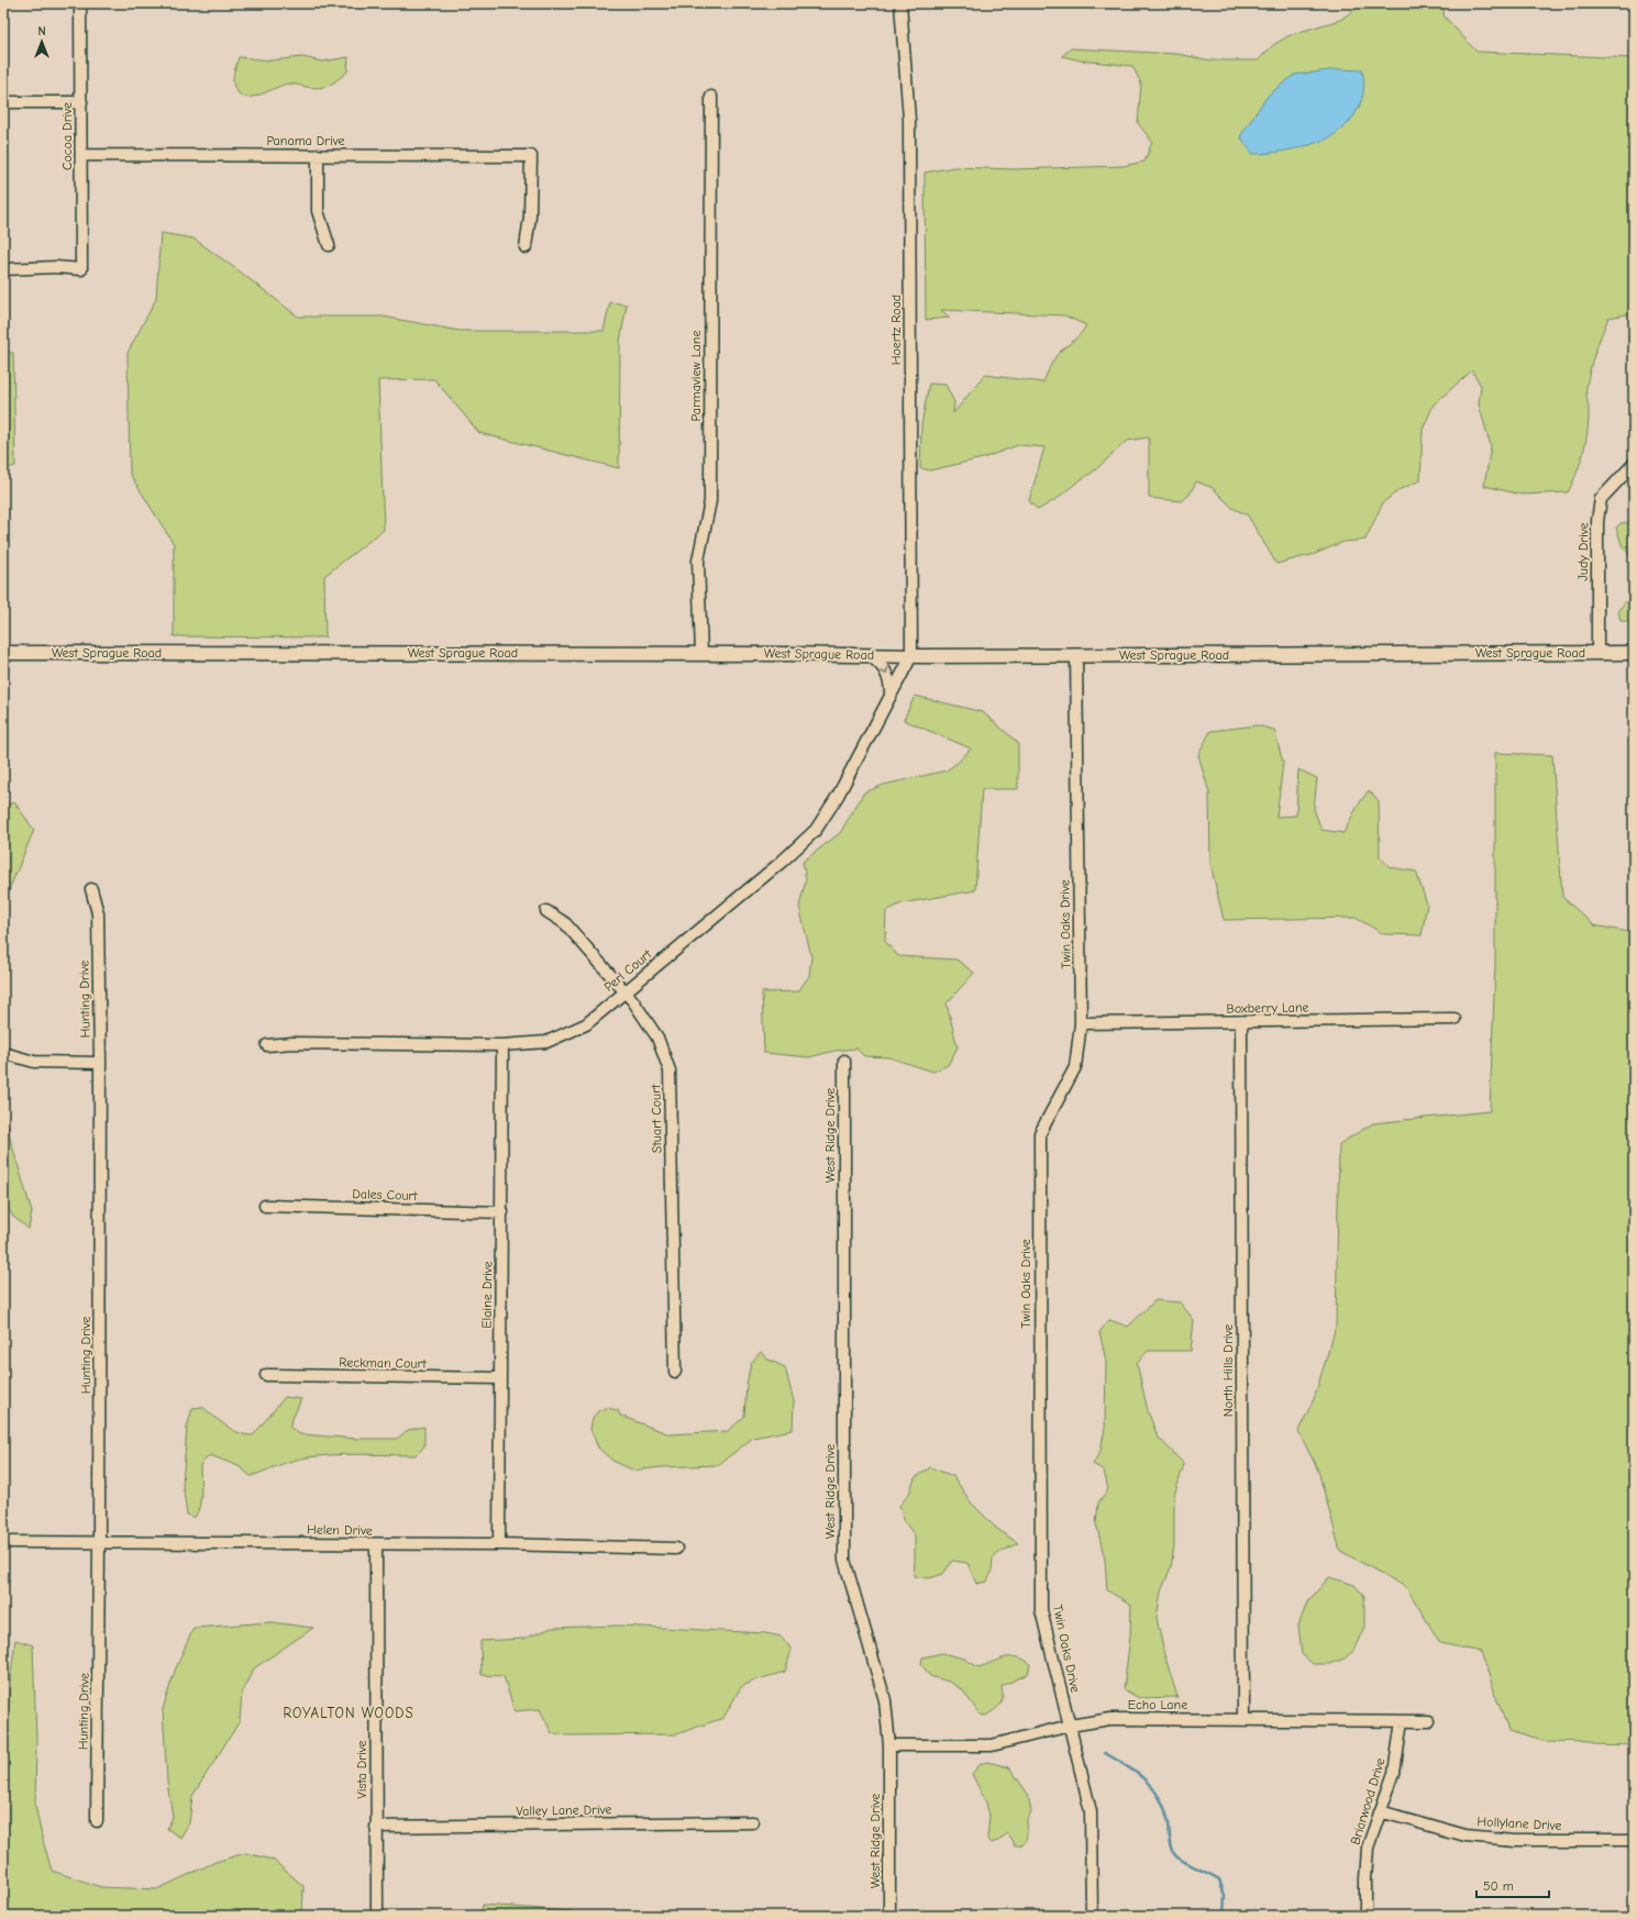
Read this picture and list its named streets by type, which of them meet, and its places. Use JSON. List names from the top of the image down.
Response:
{
  "streets": {
    "street": [
      "Cocoa Drive",
      "Panama Drive",
      "Hoertz Road",
      "Parmaview Lane",
      "Judy Drive",
      "West Sprague Road",
      "Twin Oaks Drive",
      "Perl Court",
      "Hunting Drive",
      "Boxberry Lane",
      "Stuart Court",
      "West Ridge Drive",
      "Dales Court",
      "Elaine Drive",
      "Reckman Court",
      "North Hills Drive",
      "Helen Drive",
      "Echo Lane",
      "Vista Drive",
      "Briarwood Drive",
      "Valley Lane Drive",
      "Hollylane Drive"
    ]
  },
  "crossings": [
    ["Cocoa Drive", "Panama Drive"],
    ["Hoertz Road", "West Sprague Road"],
    ["Hoertz Road", "Perl Court"],
    ["Parmaview Lane", "West Sprague Road"],
    ["Judy Drive", "West Sprague Road"],
    ["West Sprague Road", "Twin Oaks Drive"],
    ["West Sprague Road", "Perl Court"],
    ["Twin Oaks Drive", "Boxberry Lane"],
    ["Twin Oaks Drive", "Echo Lane"],
    ["Perl Court", "Stuart Court"],
    ["Perl Court", "Elaine Drive"],
    ["Hunting Drive", "Helen Drive"],
    ["Boxberry Lane", "North Hills Drive"],
    ["West Ridge Drive", "Echo Lane"],
    ["Dales Court", "Elaine Drive"],
    ["Elaine Drive", "Reckman Court"],
    ["Elaine Drive", "Helen Drive"],
    ["North Hills Drive", "Echo Lane"],
    ["Helen Drive", "Vista Drive"],
    ["Echo Lane", "Briarwood Drive"],
    ["Vista Drive", "Valley Lane Drive"],
    ["Briarwood Drive", "Hollylane Drive"]
  ],
  "districts": ["ROYALTON WOODS"],
  "scale_bar": "50 m",
  "north": "top"
}
